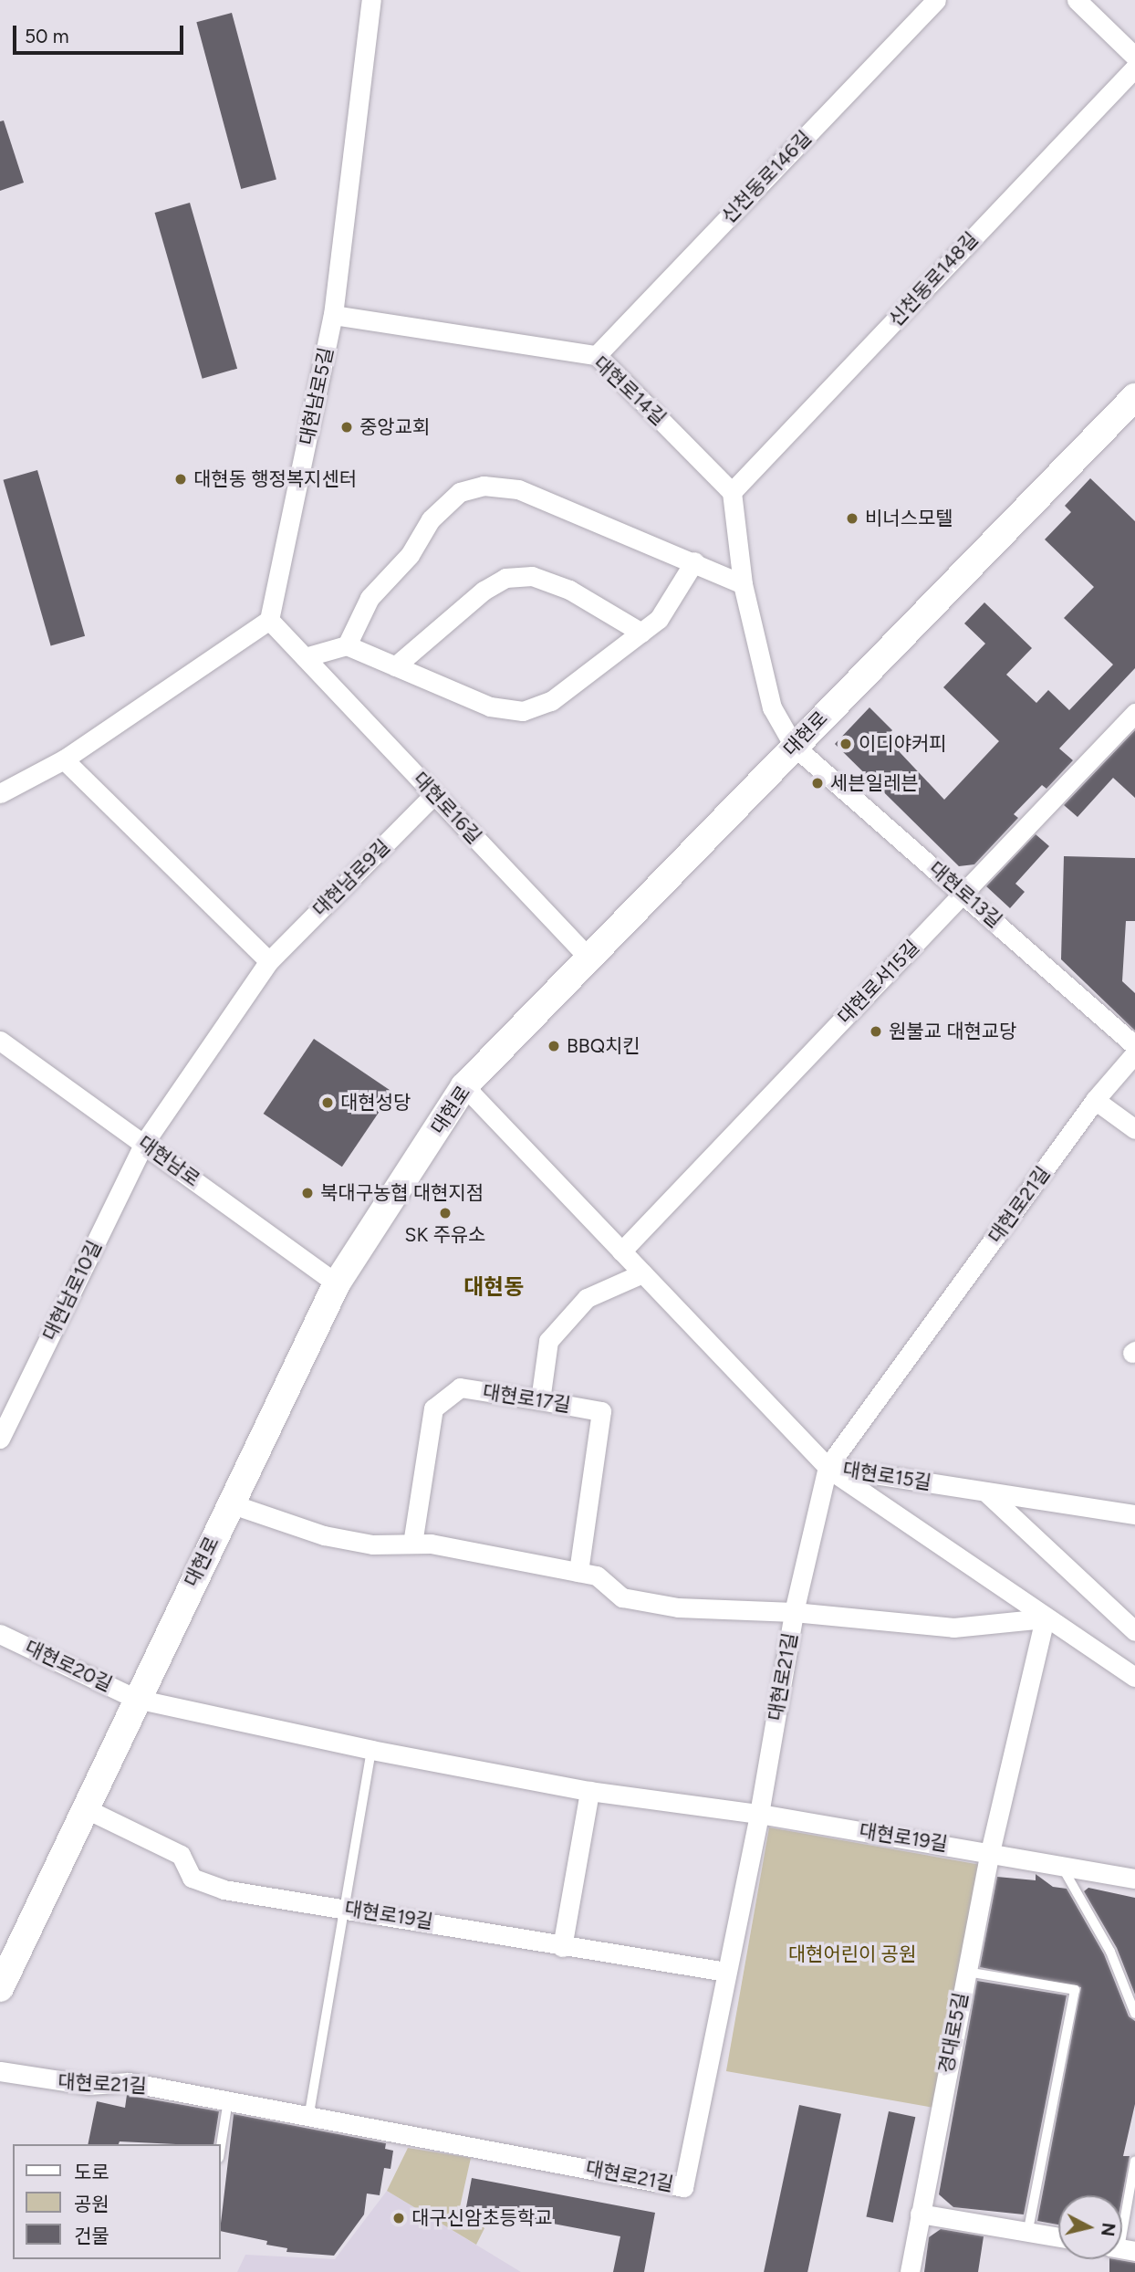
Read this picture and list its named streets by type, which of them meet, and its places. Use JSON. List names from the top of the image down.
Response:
{
  "streets": {
    "main road": ["대현로"],
    "street": [
      "신천동로146길",
      "신천동로148길",
      "대현로14길",
      "대현남로5길",
      "대현로16길",
      "대현남로9길",
      "대현로13길",
      "대현로서15길",
      "대현남로",
      "대현로21길",
      "대현남로10길",
      "대현로17길",
      "대현로15길",
      "대현로20길",
      "대현로19길",
      "경대로5길"
    ]
  },
  "crossings": [
    ["신천동로146길", "대현로14길"],
    ["신천동로148길", "대현로14길"],
    ["대현로14길", "대현남로5길"],
    ["대현남로5길", "대현로16길"],
    ["대현로", "대현로16길"],
    ["대현로", "대현로13길"],
    ["대현로", "대현남로"],
    ["대현로", "대현로15길"],
    ["대현로", "대현로20길"],
    ["대현로", "대현로19길"],
    ["대현로16길", "대현남로9길"],
    ["대현남로9길", "대현남로"],
    ["대현남로9길", "대현남로10길"],
    ["대현로13길", "대현로서15길"],
    ["대현로서15길", "대현로15길"],
    ["대현남로", "대현남로10길"],
    ["대현로21길", "대현로15길"],
    ["대현로21길", "대현로19길"],
    ["대현로20길", "대현로19길"],
    ["대현로19길", "경대로5길"]
  ],
  "districts": ["대현동"],
  "parks": ["대현어린이 공원"],
  "places": [
    "중앙교회",
    "대현동 행정복지센터",
    "비너스모텔",
    "이디야커피",
    "세븐일레븐",
    "원불교 대현교당",
    "BBQ치킨",
    "대현성당",
    "북대구농협 대현지점",
    "SK 주유소",
    "대구신암초등학교"
  ],
  "legend": ["도로", "공원", "건물"],
  "scale_bar": "50 m",
  "north": "right"
}
